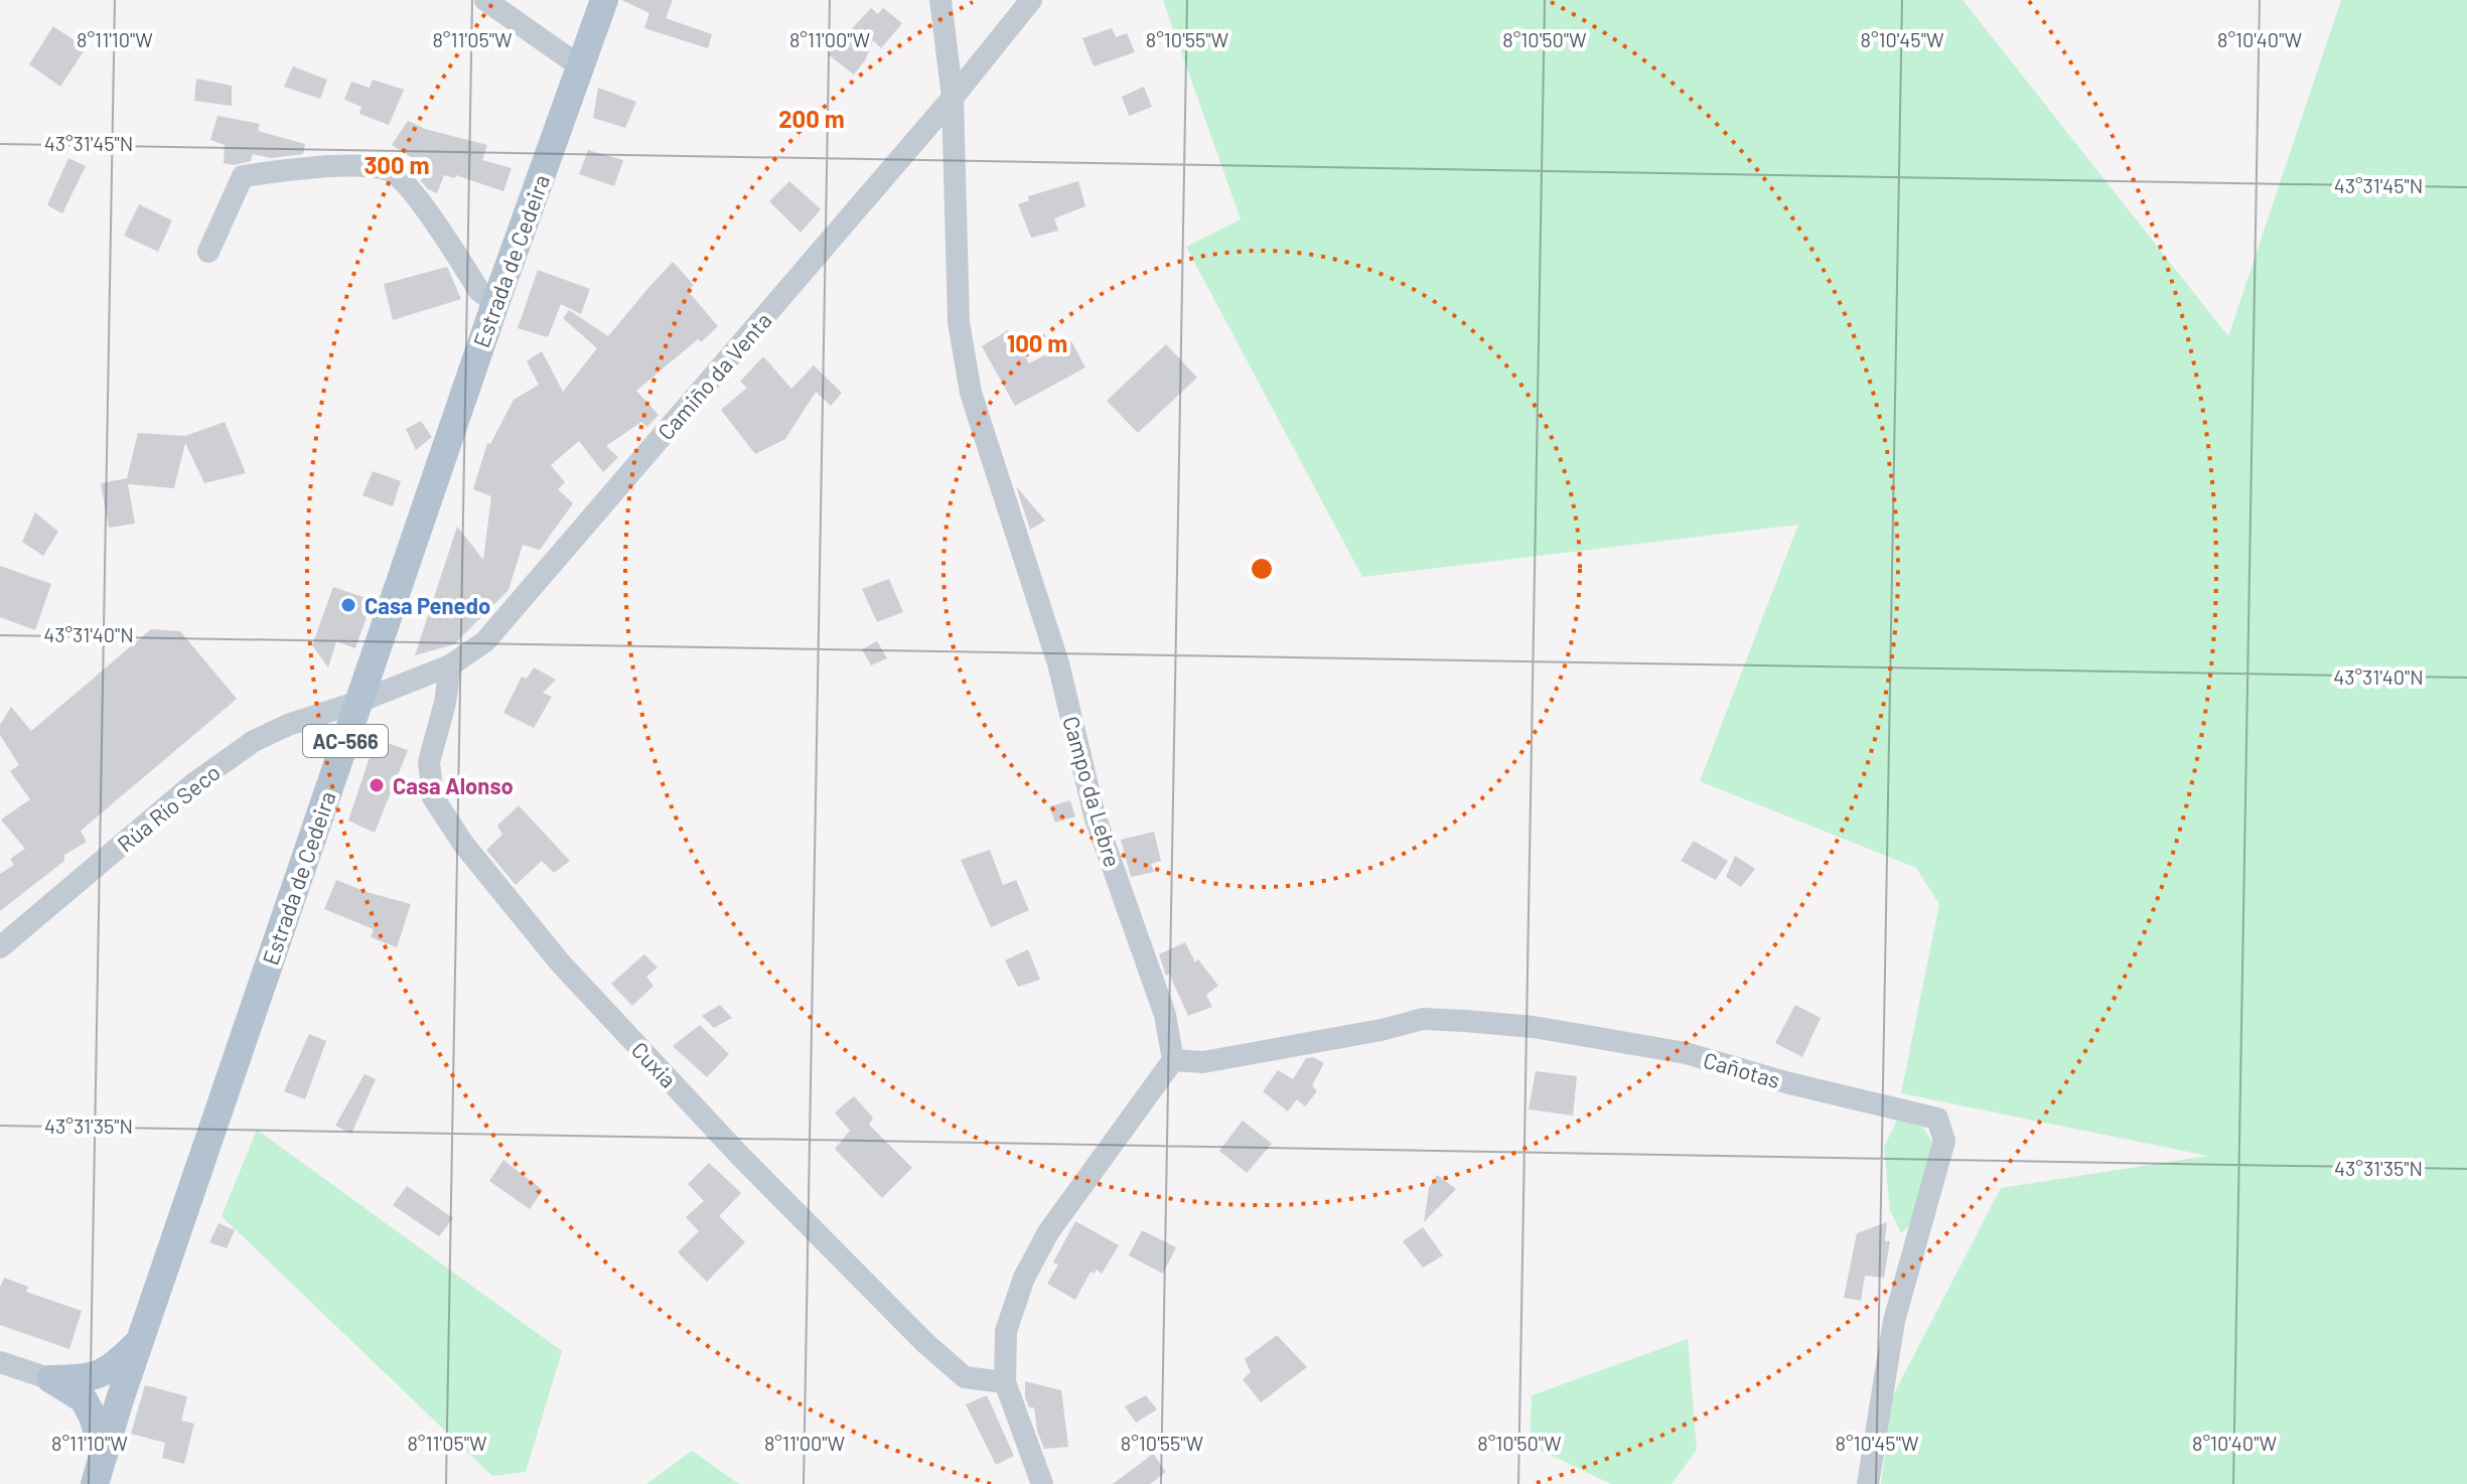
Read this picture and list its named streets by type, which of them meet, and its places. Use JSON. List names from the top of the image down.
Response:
{
  "streets": {
    "main road": ["Estrada de Cedeira", "AC-566"],
    "street": [
      "Camiño da Venta",
      "Campo da Lebre",
      "Rúa Río Seco",
      "Cuxia",
      "Cañotas"
    ]
  },
  "crossings": [
    ["Estrada de Cedeira", "Camiño da Venta"],
    ["Estrada de Cedeira", "Rúa Río Seco"],
    ["Camiño da Venta", "Campo da Lebre"],
    ["Camiño da Venta", "Rúa Río Seco"],
    ["Camiño da Venta", "Cuxia"],
    ["Campo da Lebre", "Cañotas"]
  ],
  "places": ["Casa Penedo", "Casa Alonso"],
  "coordinates": [
    "8°11'10\"W",
    "8°11'05\"W",
    "8°11'00\"W",
    "8°10'55\"W",
    "8°10'50\"W",
    "8°10'45\"W",
    "8°10'40\"W",
    "43°31'45\"N",
    "43°31'40\"N",
    "43°31'35\"N"
  ],
  "rings": ["200 m", "300 m", "100 m"]
}
